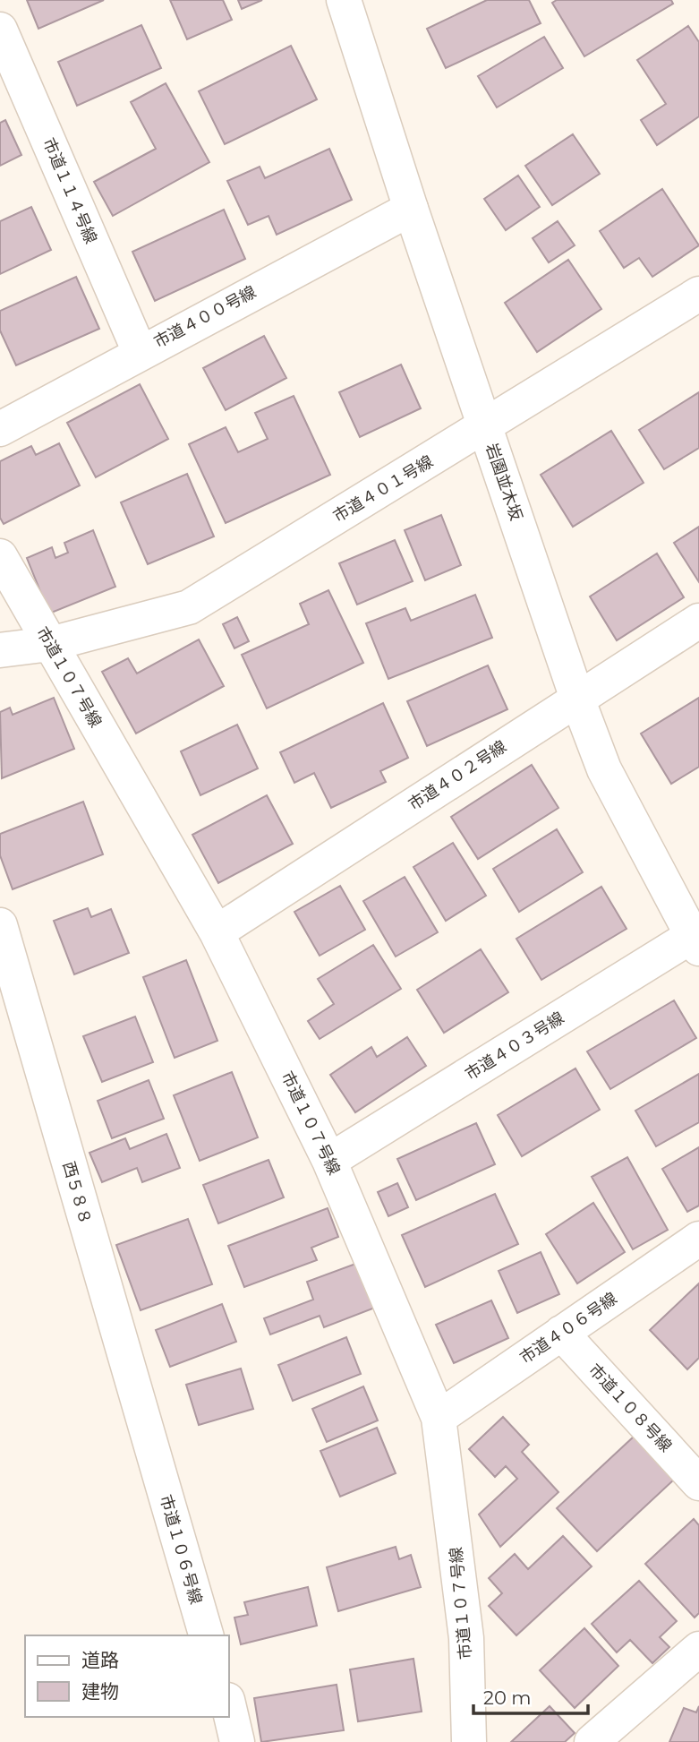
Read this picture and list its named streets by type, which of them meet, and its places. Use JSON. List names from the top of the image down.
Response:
{
  "streets": {
    "street": [
      "市道１１４号線",
      "市道４００号線",
      "岩園並木坂",
      "市道４０１号線",
      "市道１０７号線",
      "市道４０２号線",
      "市道４０３号線",
      "西５８８",
      "市道４０６号線",
      "市道１０８号線",
      "市道１０６号線"
    ]
  },
  "crossings": [
    ["市道１１４号線", "市道４００号線"],
    ["市道４００号線", "岩園並木坂"],
    ["岩園並木坂", "市道４０１号線"],
    ["岩園並木坂", "市道４０２号線"],
    ["岩園並木坂", "市道４０３号線"],
    ["市道４０１号線", "市道１０７号線"],
    ["市道１０７号線", "市道４０２号線"],
    ["市道１０７号線", "市道４０３号線"],
    ["市道１０７号線", "市道４０６号線"],
    ["西５８８", "市道１０６号線"],
    ["市道４０６号線", "市道１０８号線"]
  ],
  "legend": ["道路", "建物"],
  "scale_bar": "20 m"
}
